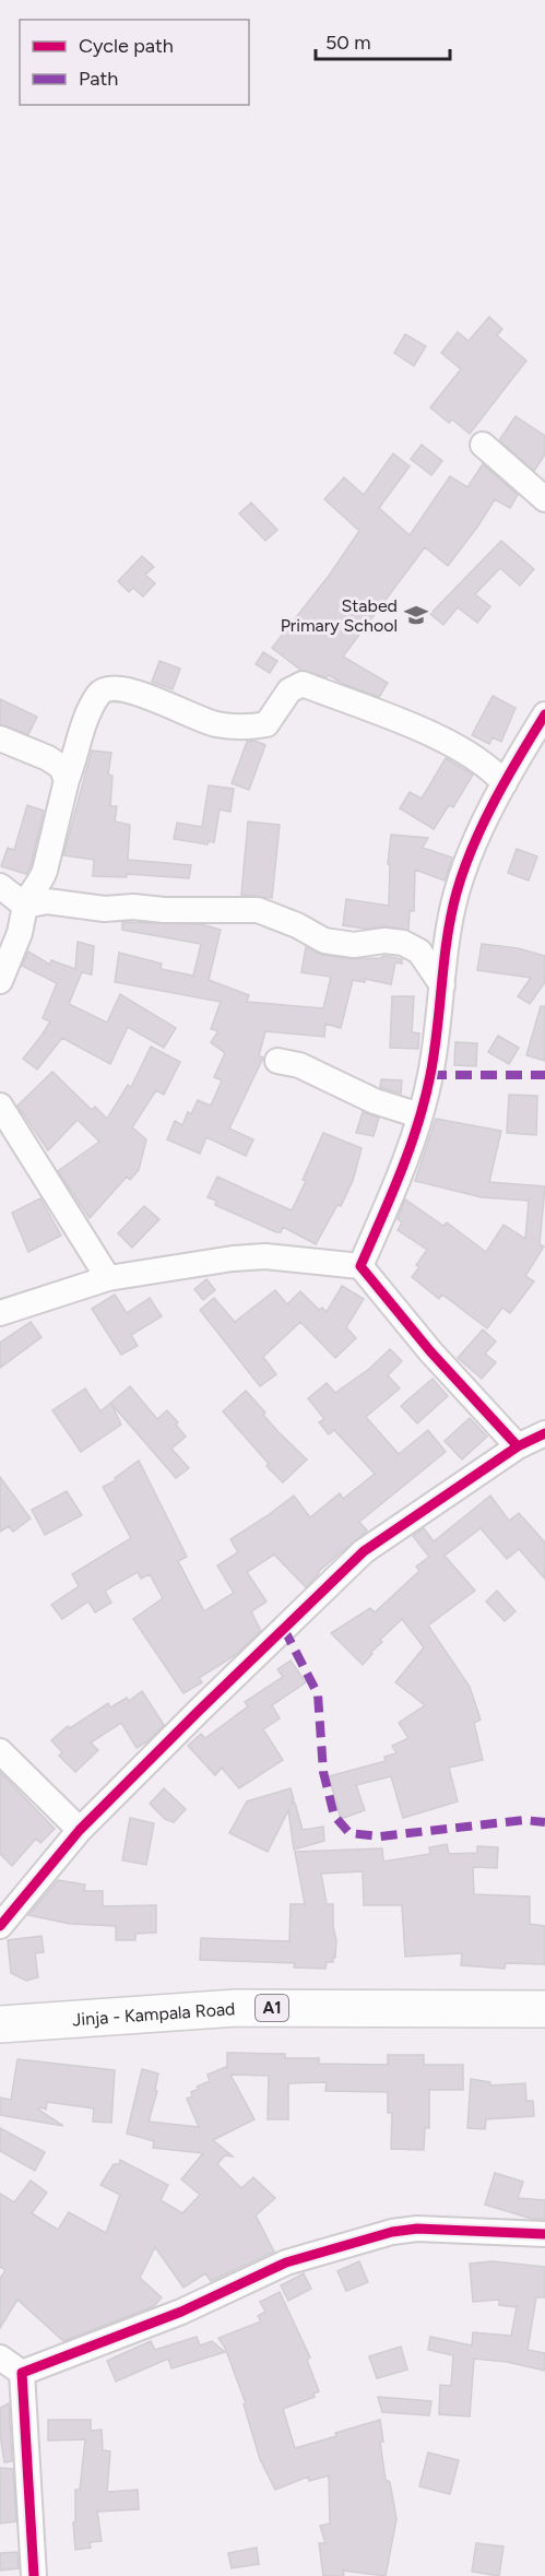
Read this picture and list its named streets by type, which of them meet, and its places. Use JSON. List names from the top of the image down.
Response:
{
  "streets": {
    "highway": ["A1", "Jinja - Kampala Road"]
  },
  "places": {
    "school or university": ["Stabed Primary School"]
  },
  "legend": ["Cycle path", "Path"],
  "scale_bar": "50 m"
}
